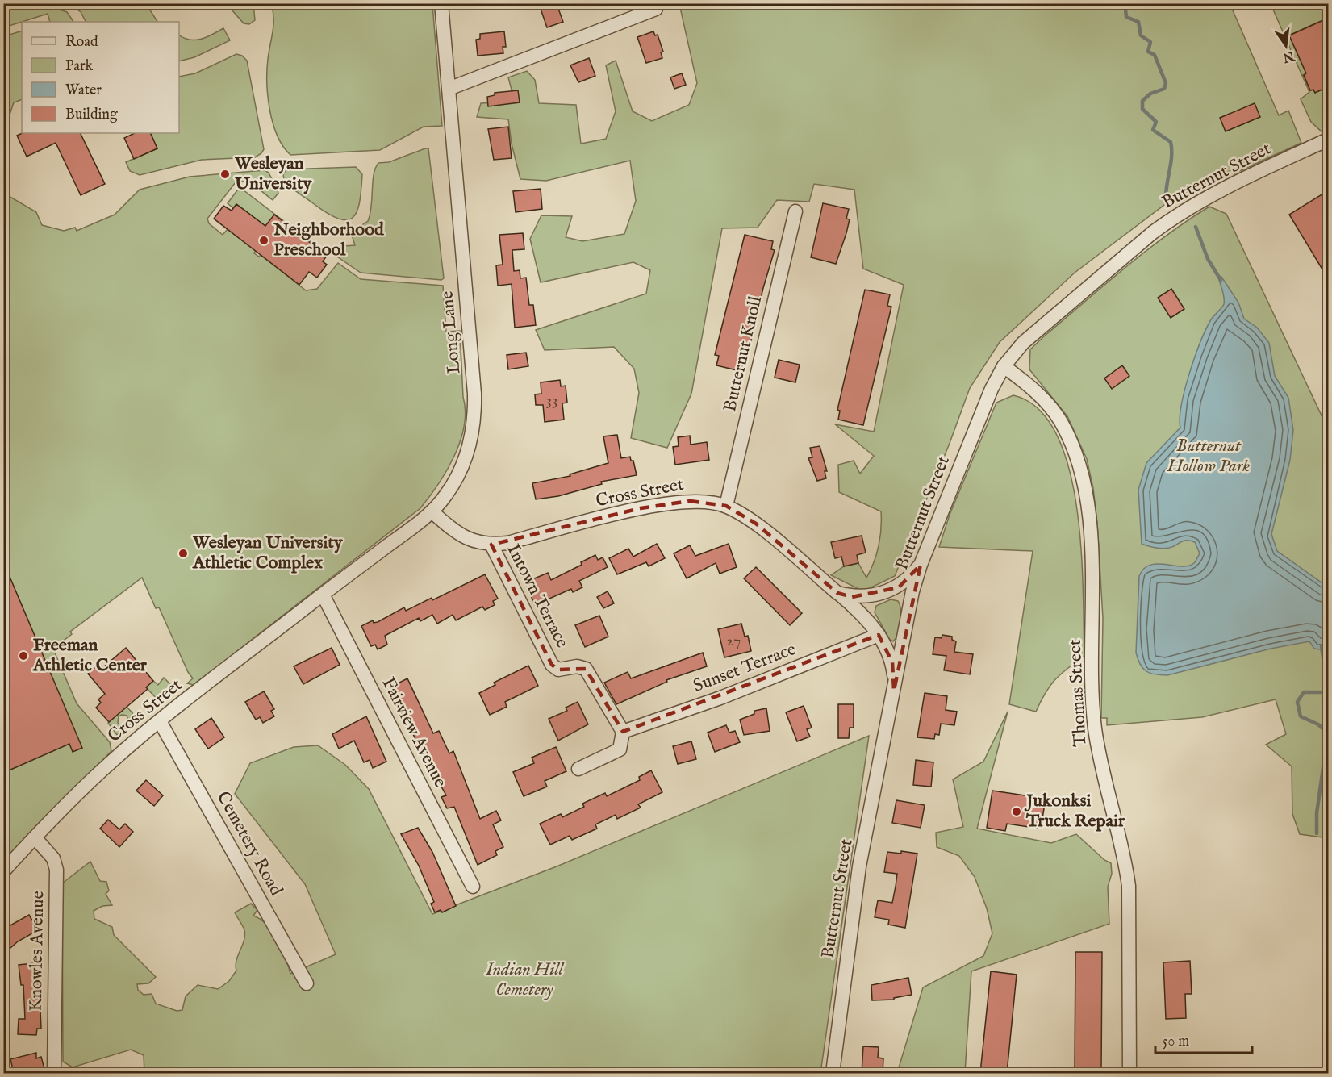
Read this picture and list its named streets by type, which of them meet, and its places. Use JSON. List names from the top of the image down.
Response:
{
  "streets": {
    "street": [
      "Butternut Street",
      "Long Lane",
      "Butternut Knoll",
      "Cross Street",
      "Intown Terrace",
      "Sunset Terrace",
      "Thomas Street",
      "Fairview Avenue",
      "Cemetery Road",
      "Knowles Avenue"
    ]
  },
  "crossings": [
    ["Butternut Street", "Cross Street"],
    ["Butternut Street", "Thomas Street"],
    ["Long Lane", "Cross Street"],
    ["Long Lane", "Fairview Avenue"],
    ["Butternut Knoll", "Cross Street"],
    ["Cross Street", "Intown Terrace"],
    ["Cross Street", "Sunset Terrace"],
    ["Cross Street", "Fairview Avenue"],
    ["Cross Street", "Cemetery Road"],
    ["Cross Street", "Knowles Avenue"],
    ["Intown Terrace", "Sunset Terrace"]
  ],
  "parks": ["Butternut Hollow Park", "Indian Hill Cemetery"],
  "places": [
    "Wesleyan University",
    "Neighborhood Preschool",
    "Wesleyan University Athletic Complex",
    "Freeman Athletic Center",
    "Jukonksi Truck Repair"
  ],
  "house_numbers": ["33", "27"],
  "legend": [
    "Road",
    "Park",
    "Water",
    "Building"
  ],
  "scale_bar": "50 m",
  "north": "bottom"
}
